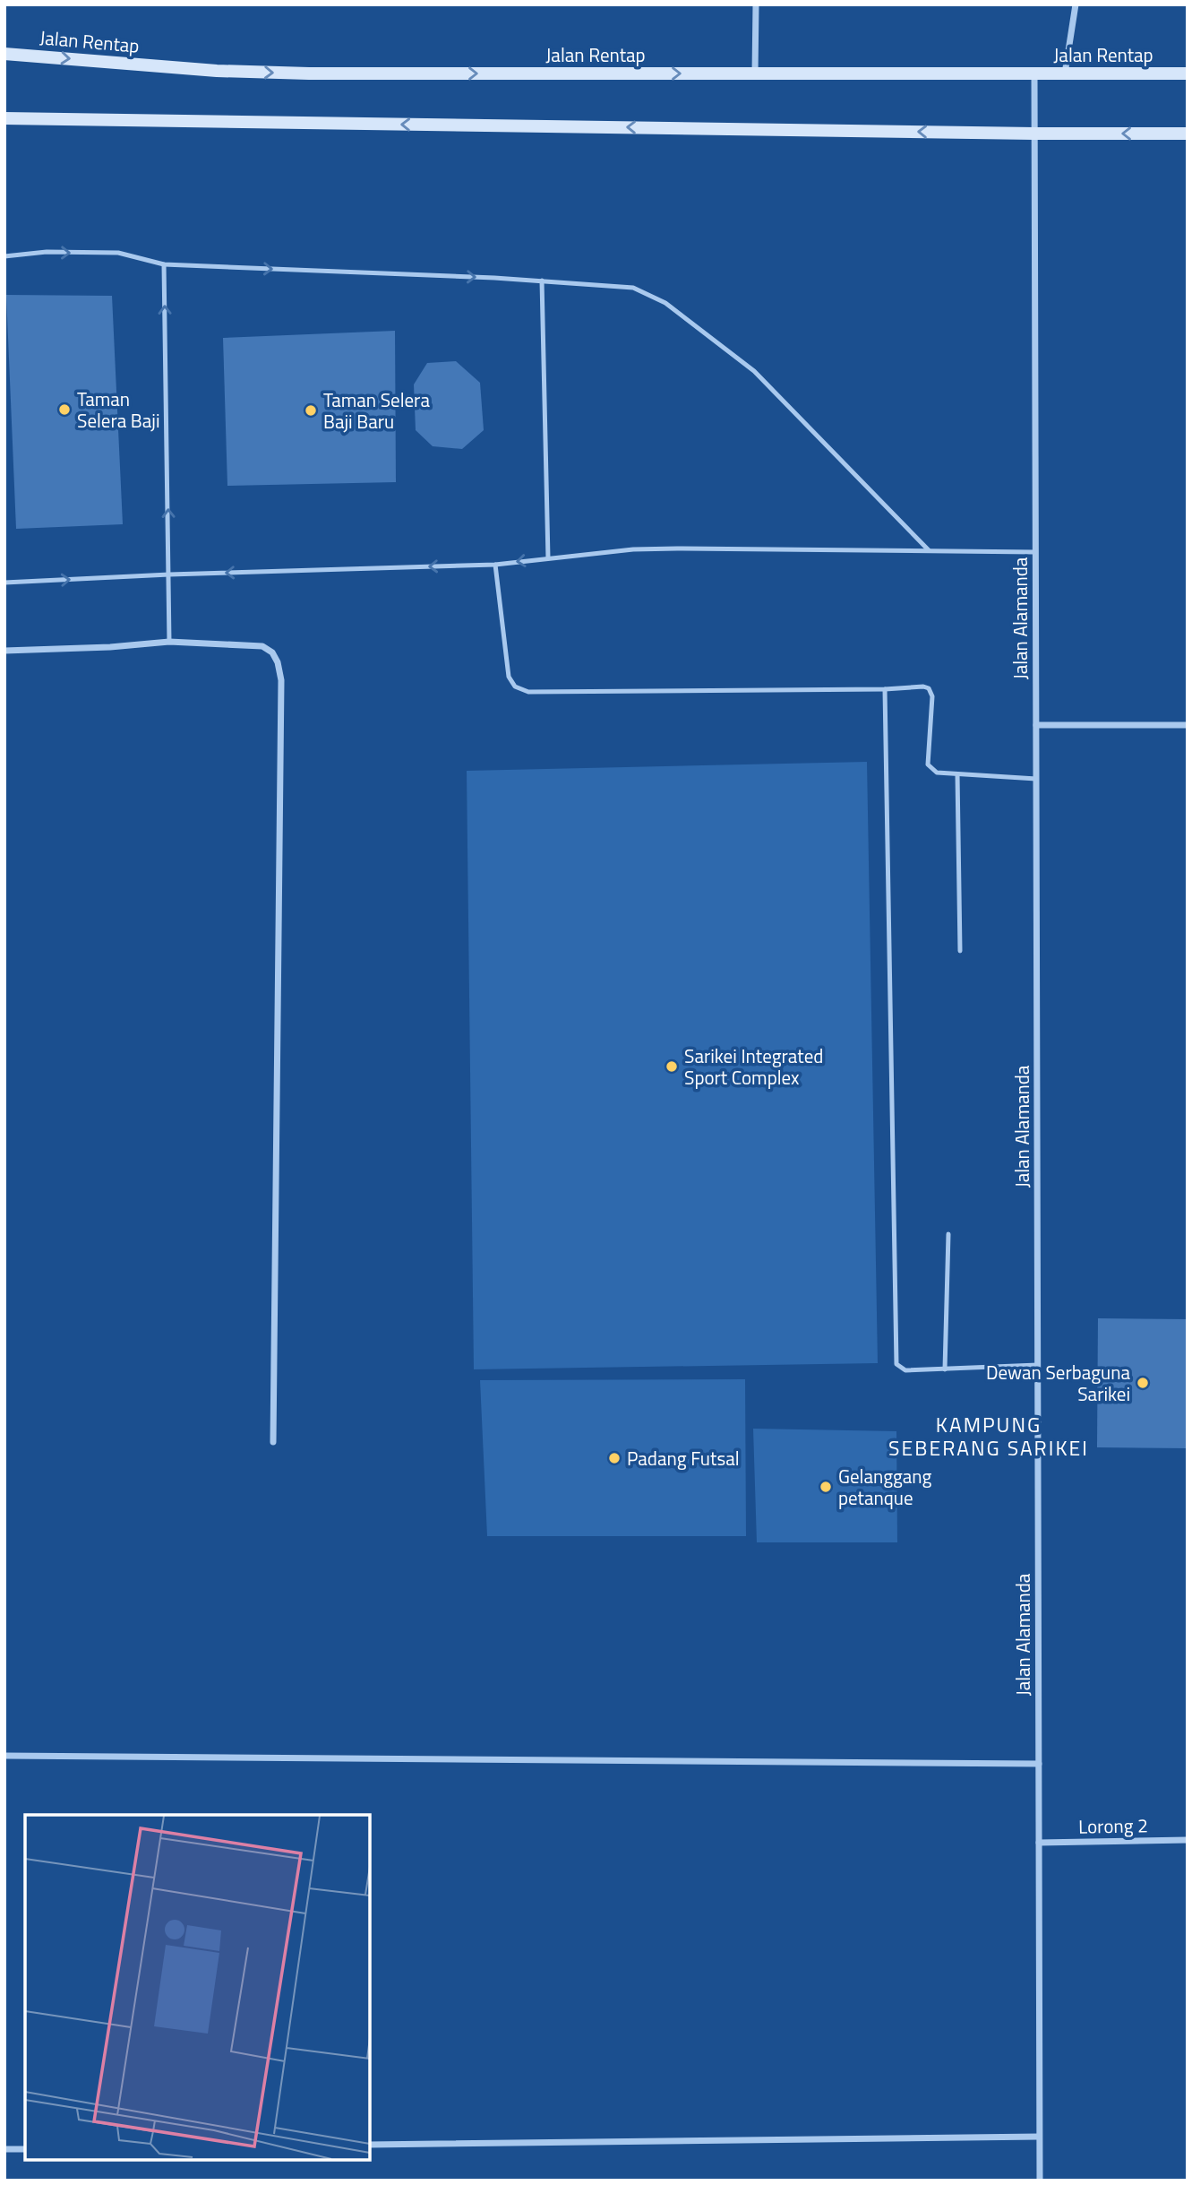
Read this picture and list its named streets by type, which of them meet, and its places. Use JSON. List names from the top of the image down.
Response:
{
  "streets": {
    "main road": ["Jalan Rentap"],
    "street": ["Jalan Alamanda", "Lorong 2"]
  },
  "crossings": [
    ["Jalan Rentap", "Jalan Alamanda"],
    ["Jalan Alamanda", "Lorong 2"]
  ],
  "districts": ["KAMPUNG SEBERANG SARIKEI"],
  "places": [
    "Taman Selera Baji",
    "Taman Selera Baji Baru",
    "Sarikei Integrated Sport Complex",
    "Dewan Serbaguna Sarikei",
    "Padang Futsal",
    "Gelanggang petanque"
  ]
}
